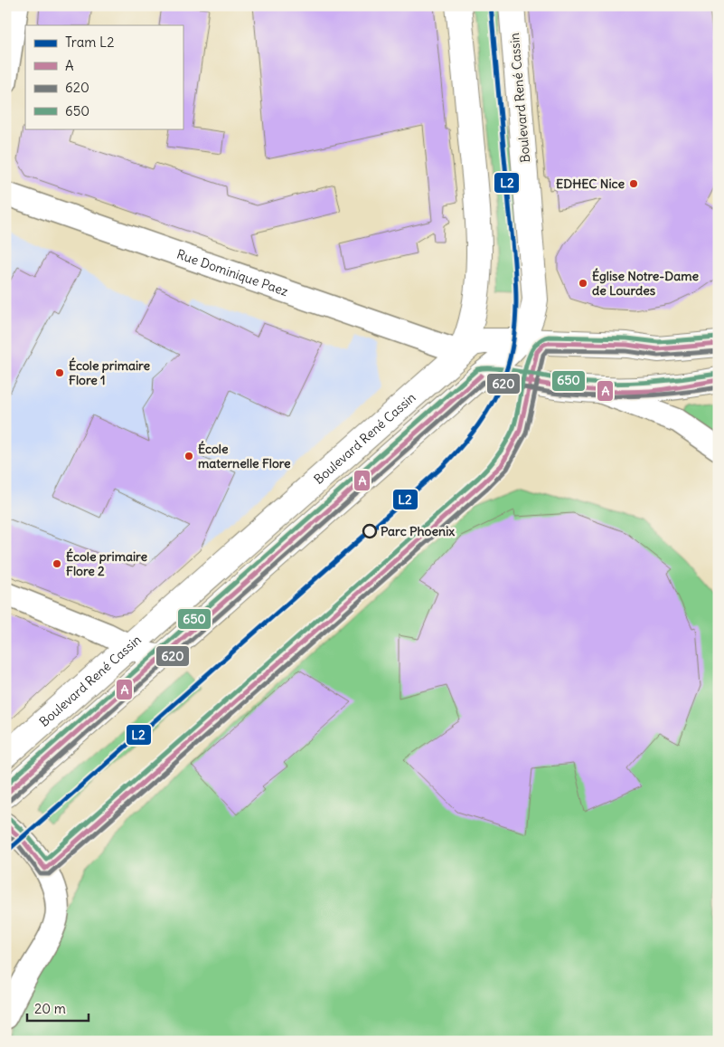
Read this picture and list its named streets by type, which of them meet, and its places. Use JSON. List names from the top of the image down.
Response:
{
  "streets": {
    "main road": ["Boulevard René Cassin"],
    "street": ["Rue Dominique Paez"]
  },
  "crossings": [
    ["Boulevard René Cassin", "Rue Dominique Paez"]
  ],
  "places": [
    "EDHEC Nice",
    "Église Notre-Dame de Lourdes",
    "École primaire Flore 1",
    "École maternelle Flore",
    "Parc Phoenix",
    "École primaire Flore 2"
  ],
  "lines": [
    "tram line L2",
    "transit line 650",
    "transit line A",
    "transit line 620"
  ],
  "legend": [
    "Tram L2",
    "A",
    "620",
    "650"
  ],
  "scale_bar": "20 m"
}
